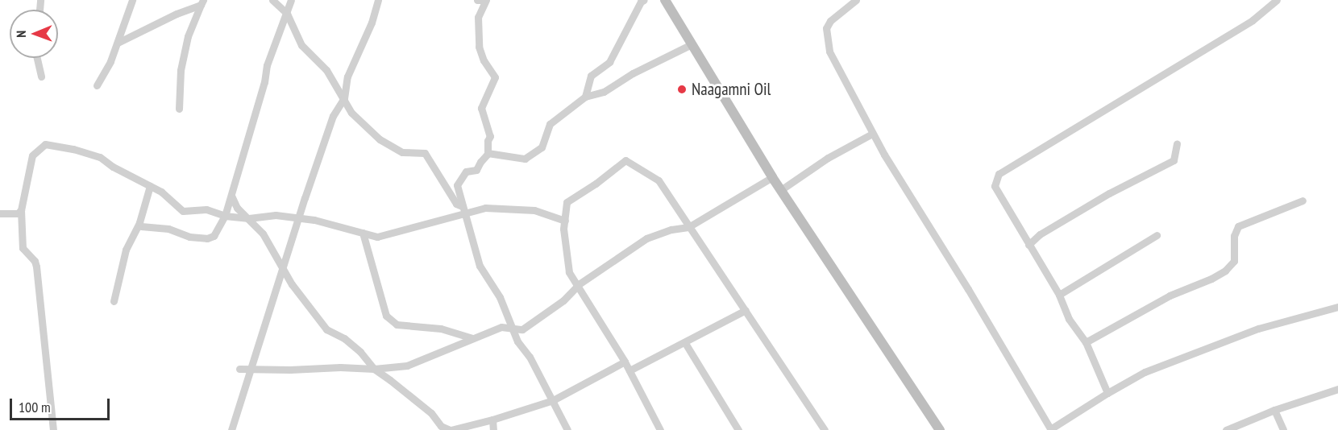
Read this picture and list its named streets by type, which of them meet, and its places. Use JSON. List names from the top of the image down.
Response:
{
  "places": ["Naagamni Oil"],
  "scale_bar": "100 m",
  "north": "left"
}
